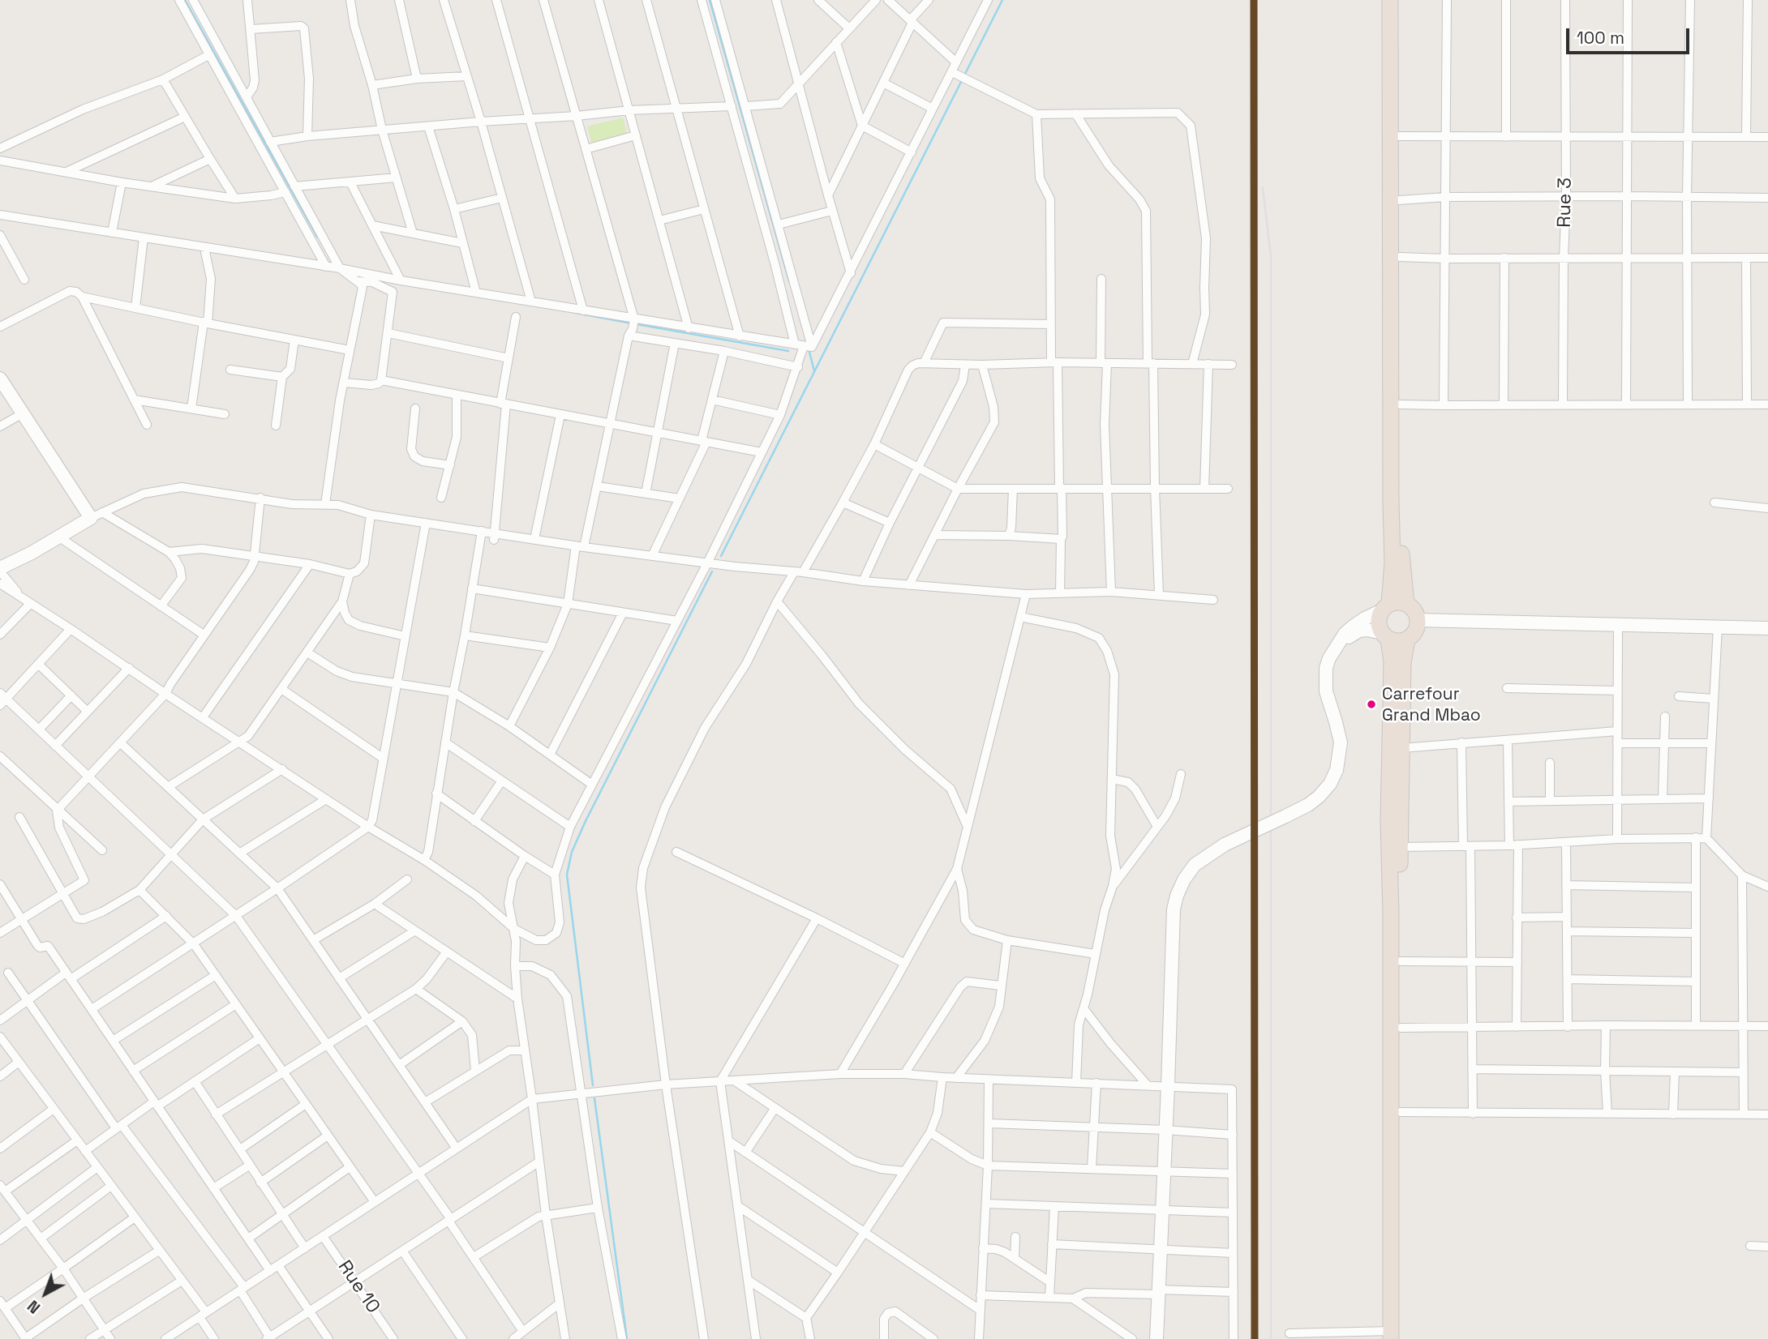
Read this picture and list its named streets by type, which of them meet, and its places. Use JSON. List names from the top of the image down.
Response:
{
  "streets": {
    "street": ["Rue 3", "Rue 10"]
  },
  "places": ["Carrefour Grand Mbao"],
  "scale_bar": "100 m",
  "north": "bottom left"
}
